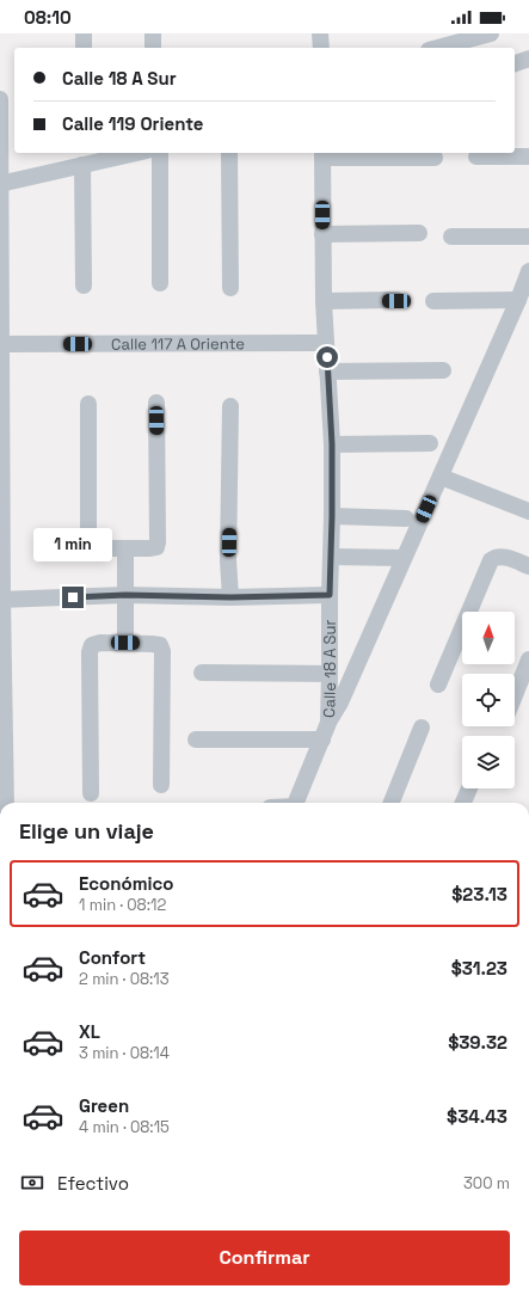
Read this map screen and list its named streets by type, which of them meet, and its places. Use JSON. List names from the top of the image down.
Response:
{
  "streets": {
    "street": ["Calle 117 A Oriente", "Calle 18 A Sur"]
  },
  "crossings": [
    ["Calle 117 A Oriente", "Calle 18 A Sur"]
  ],
  "north": "top",
  "page": {
    "status": "08:10",
    "banner": ["Calle 18 A Sur", "Calle 119 Oriente"],
    "bubble": "1 min",
    "heading": "Elige un viaje",
    "list": [
      {
        "name": "Económico",
        "note": "1 min · 08:12",
        "value": "$23.13"
      },
      {
        "name": "Confort",
        "note": "2 min · 08:13",
        "value": "$31.23"
      },
      {
        "name": "XL",
        "note": "3 min · 08:14",
        "value": "$39.32"
      },
      {
        "name": "Green",
        "note": "4 min · 08:15",
        "value": "$34.43"
      }
    ],
    "pay": ["Efectivo", "300 m"],
    "buttons": "Confirmar"
  }
}
